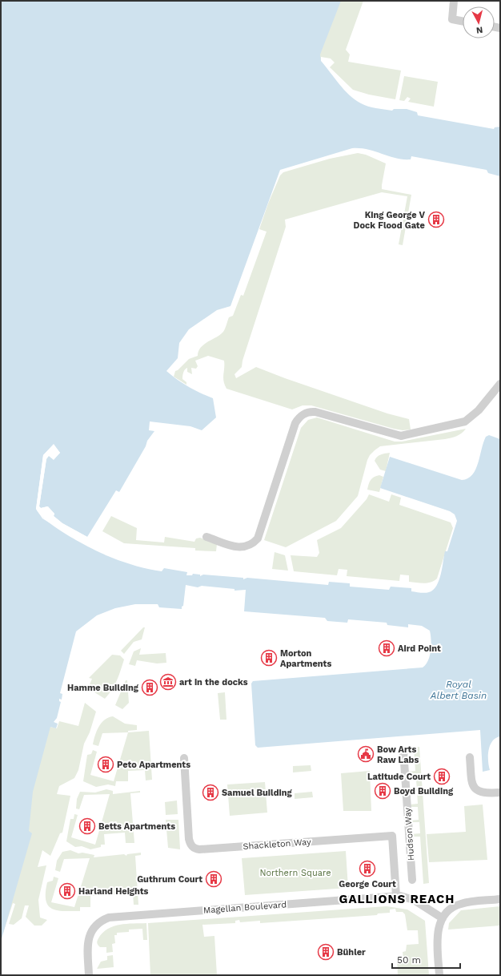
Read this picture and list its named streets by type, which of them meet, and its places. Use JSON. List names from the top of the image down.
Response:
{
  "streets": {
    "street": ["Hudson Way", "Shackleton Way", "Magellan Boulevard"]
  },
  "crossings": [
    ["Shackleton Way", "Magellan Boulevard"]
  ],
  "districts": ["GALLIONS REACH"],
  "water": ["Royal Albert Basin"],
  "parks": ["Northern Square"],
  "places": {
    "building": [
      "King George V Dock Flood Gate",
      "Aird Point",
      "Morton Apartments",
      "Hamme Building",
      "Peto Apartments",
      "Latitude Court",
      "Boyd Building",
      "Samuel Building",
      "Betts Apartments",
      "George Court",
      "Guthrum Court",
      "Harland Heights",
      "Bühler"
    ],
    "museum": ["art in the docks"],
    "public building": ["Bow Arts Raw Labs"]
  },
  "scale_bar": "50 m",
  "north": "bottom"
}
